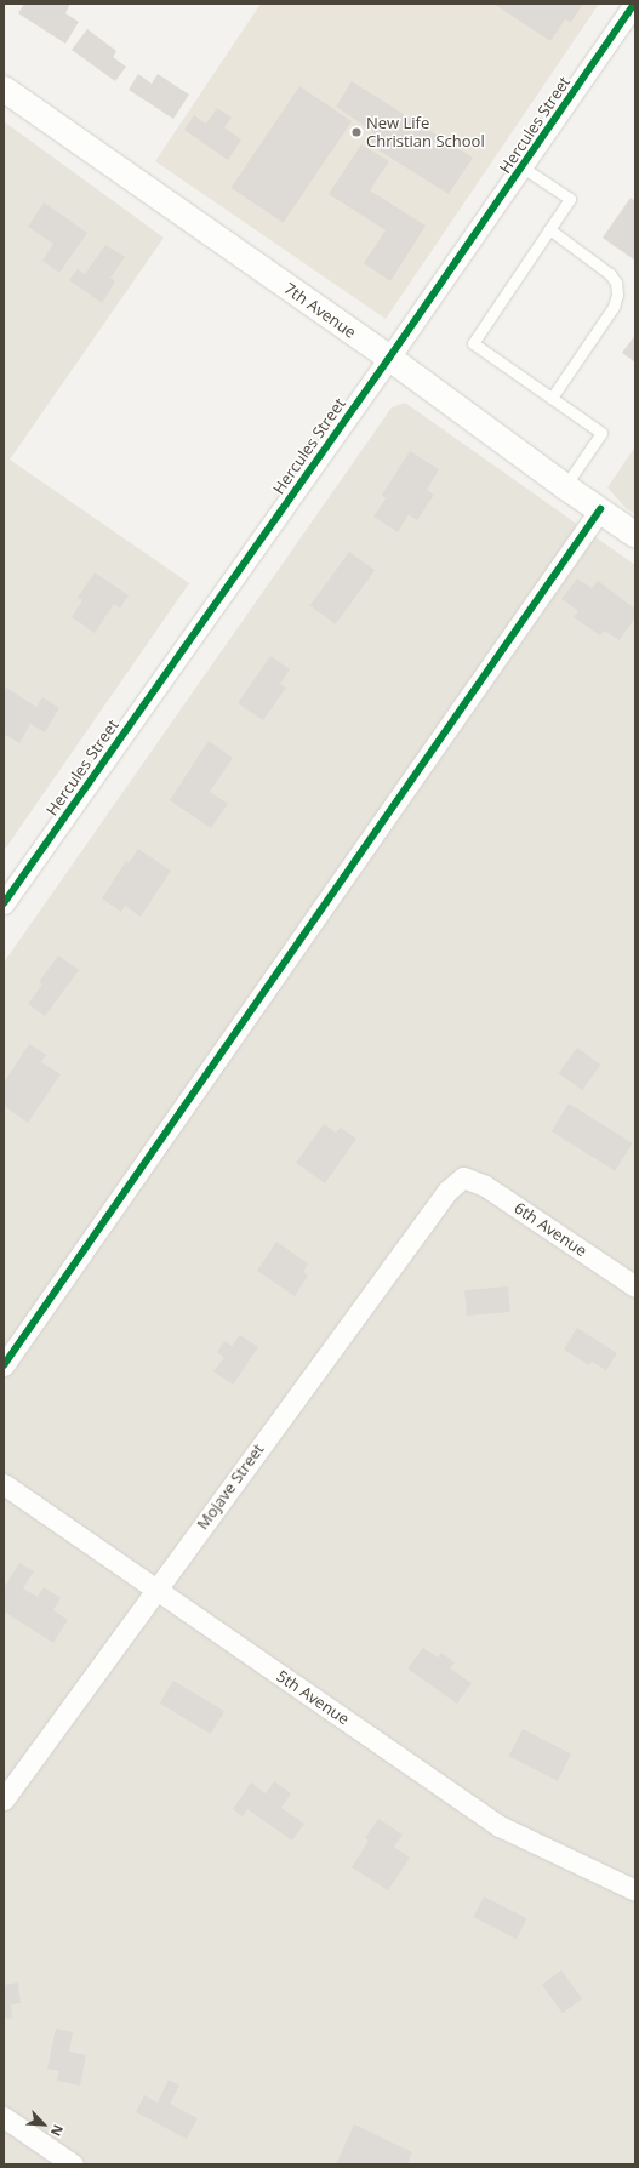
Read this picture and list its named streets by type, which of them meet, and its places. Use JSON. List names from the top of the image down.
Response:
{
  "streets": {
    "street": [
      "Hercules Street",
      "7th Avenue",
      "6th Avenue",
      "Mojave Street",
      "5th Avenue"
    ]
  },
  "crossings": [
    ["Hercules Street", "7th Avenue"],
    ["6th Avenue", "Mojave Street"],
    ["Mojave Street", "5th Avenue"]
  ],
  "places": ["New Life Christian School"],
  "north": "bottom right"
}
